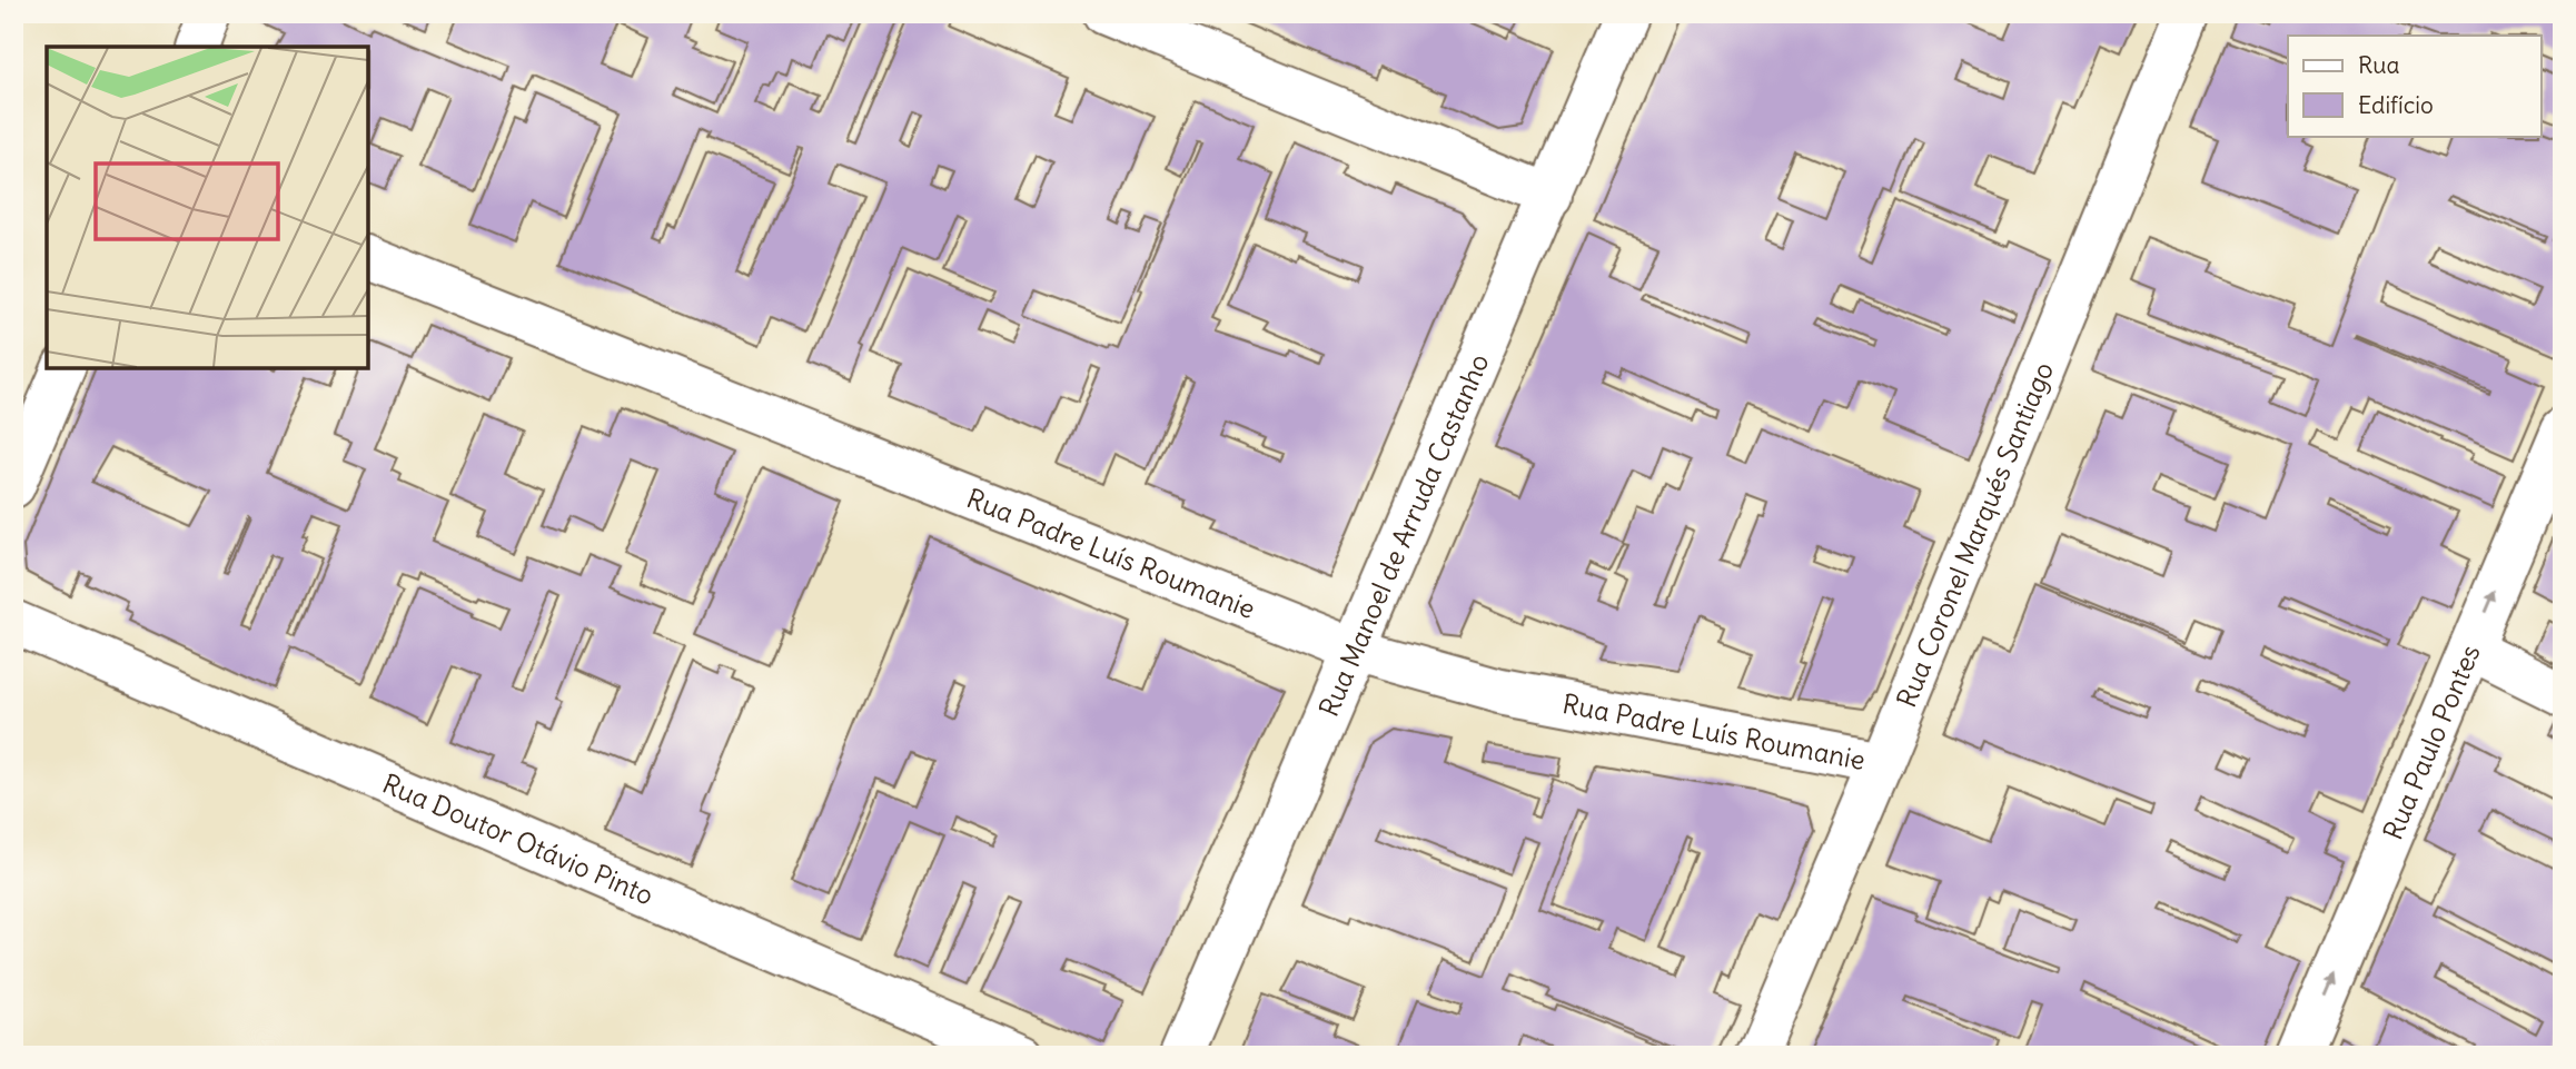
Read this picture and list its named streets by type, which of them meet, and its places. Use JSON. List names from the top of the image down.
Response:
{
  "streets": {
    "street": [
      "Rua Manoel de Arruda Castanho",
      "Rua Coronel Marqués Santiago",
      "Rua Padre Luís Roumanie",
      "Rua Paulo Pontes",
      "Rua Doutor Otávio Pinto"
    ]
  },
  "crossings": [
    ["Rua Manoel de Arruda Castanho", "Rua Padre Luís Roumanie"],
    ["Rua Coronel Marqués Santiago", "Rua Padre Luís Roumanie"]
  ],
  "one_way": ["Rua Paulo Pontes"],
  "legend": ["Rua", "Edifício"]
}
